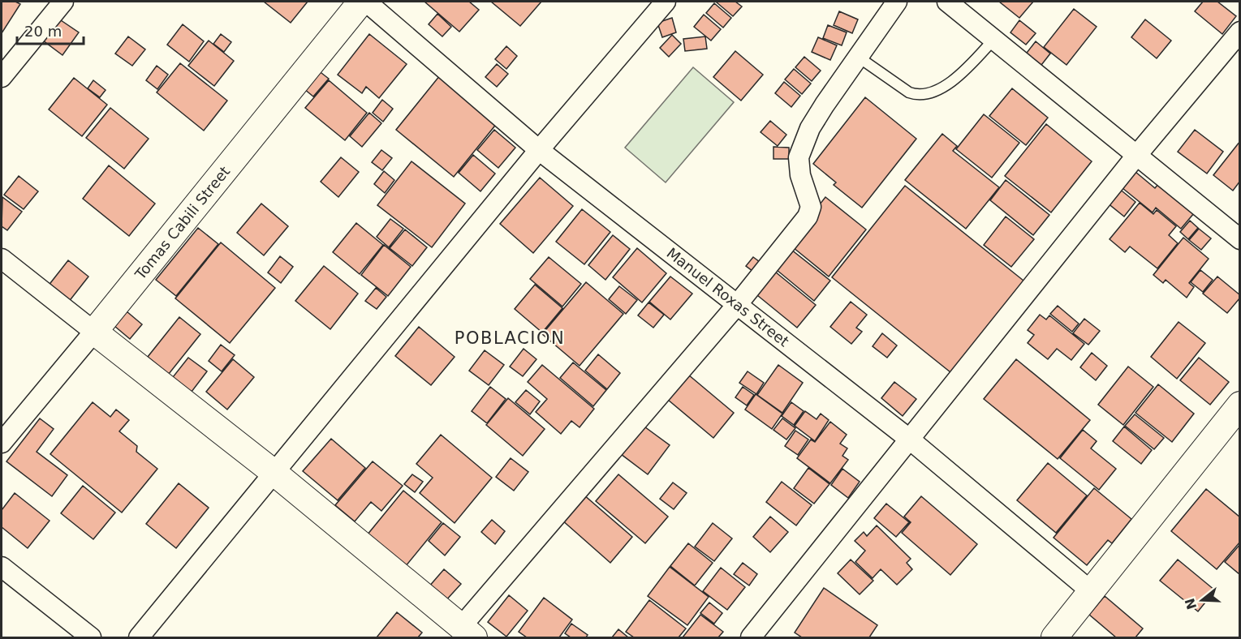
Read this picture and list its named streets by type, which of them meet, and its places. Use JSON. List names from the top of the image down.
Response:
{
  "streets": {
    "street": ["Tomas Cabili Street", "Manuel Roxas Street"]
  },
  "districts": ["POBLACION"],
  "scale_bar": "20 m",
  "north": "left"
}
